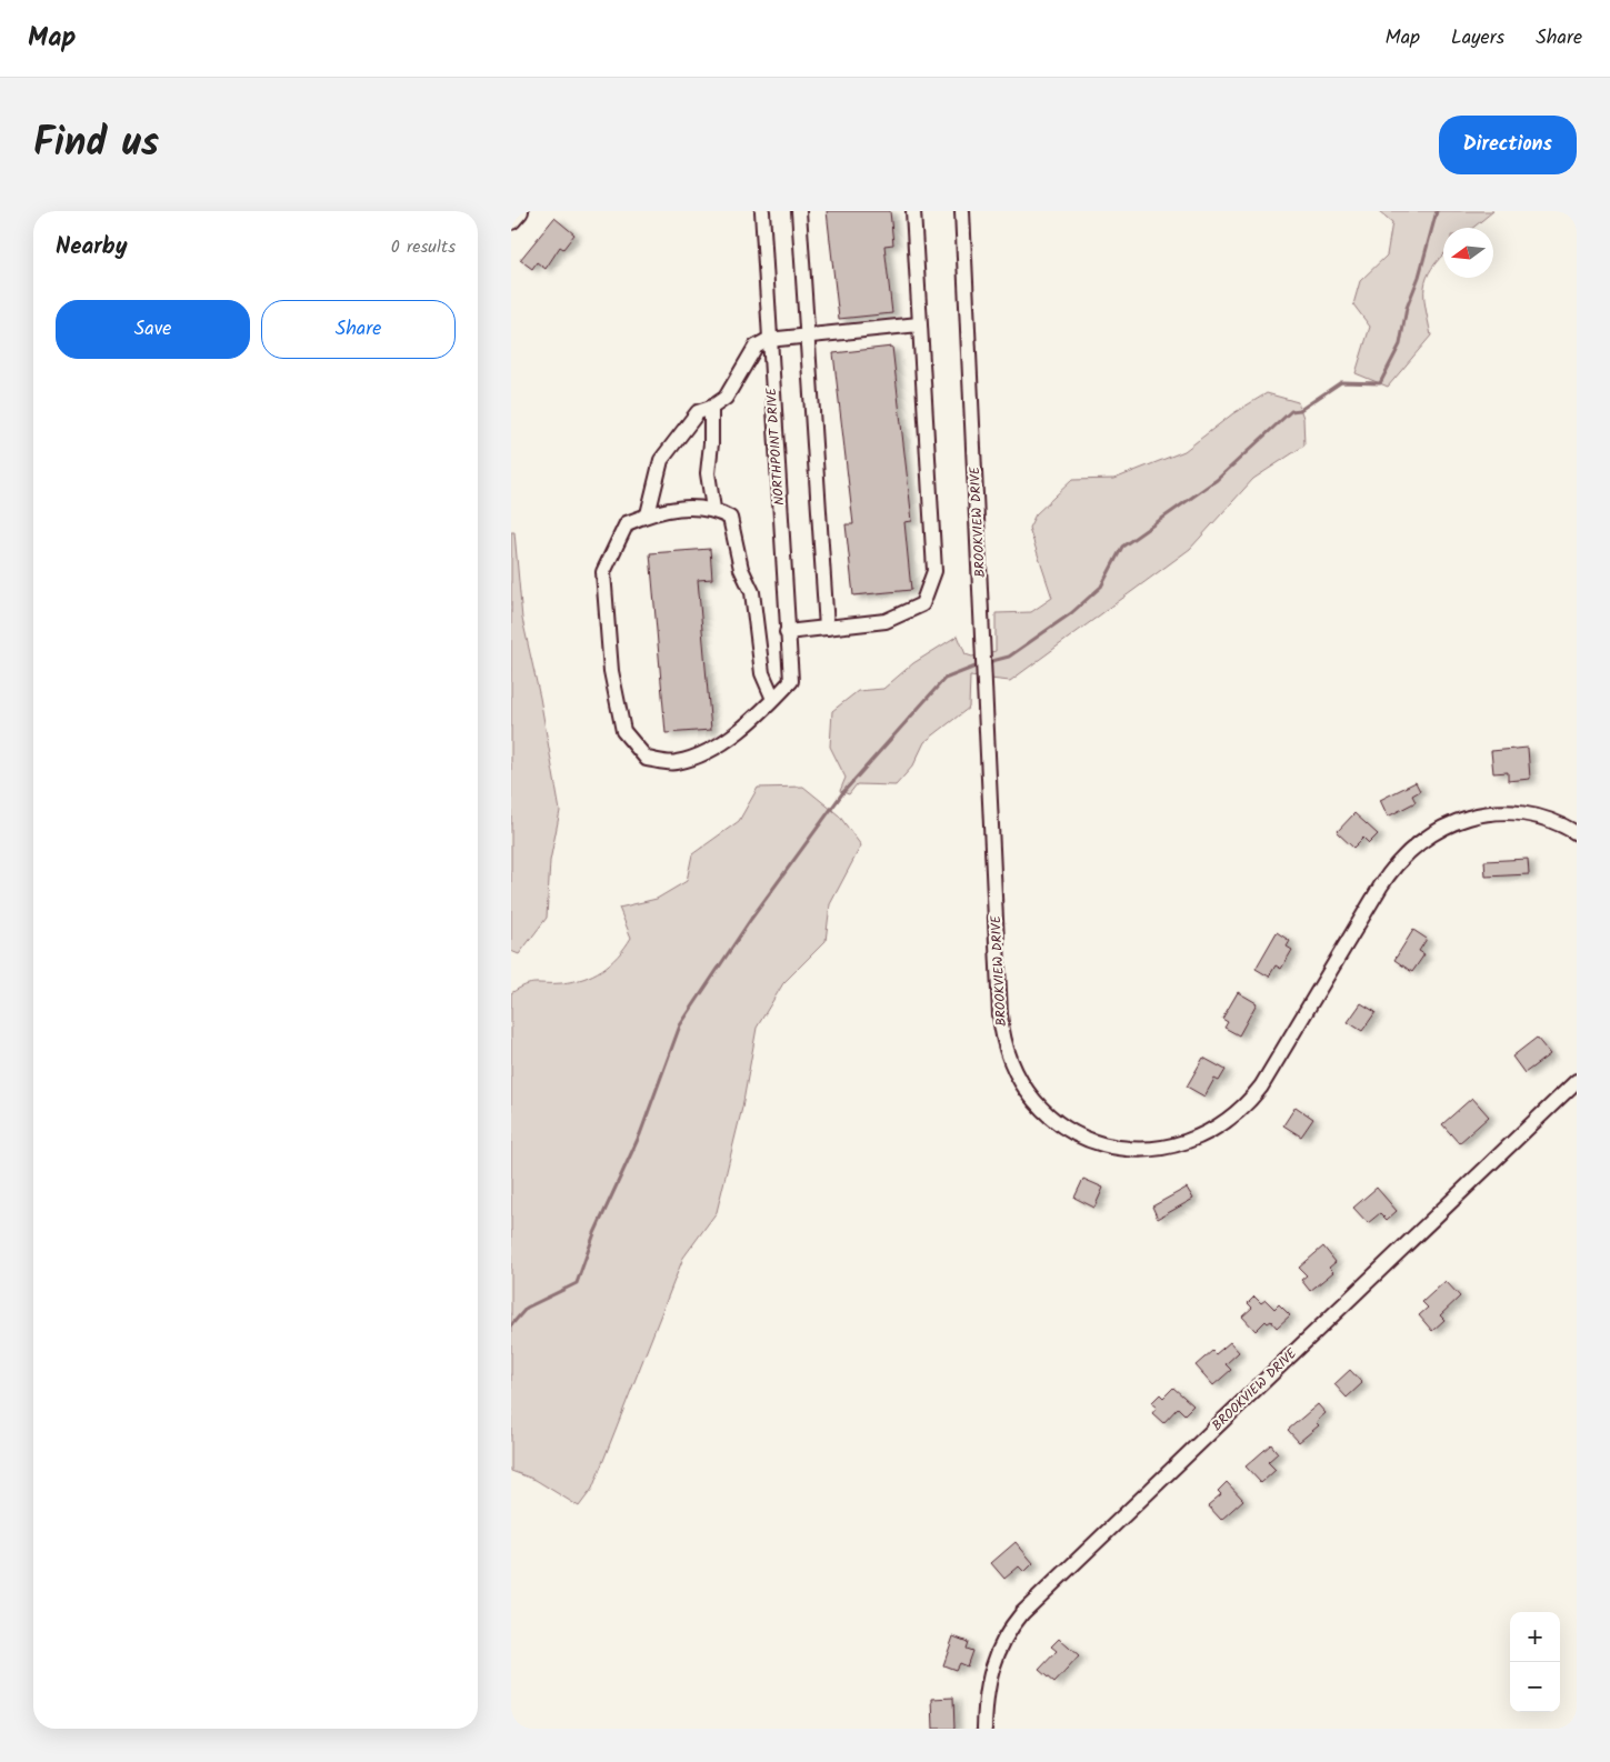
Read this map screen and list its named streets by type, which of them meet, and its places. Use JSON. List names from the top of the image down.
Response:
{
  "streets": {
    "street": ["NORTHPOINT DRIVE", "BROOKVIEW DRIVE"]
  },
  "north": "left",
  "page": {
    "header": "Map",
    "nav": ["Map", "Layers", "Share"],
    "title": "Find us",
    "buttons": [
      "Directions",
      ["Save", "Share"]
    ],
    "heading": ["Nearby", "0 results"],
    "map_buttons": ["+", "−"]
  }
}
